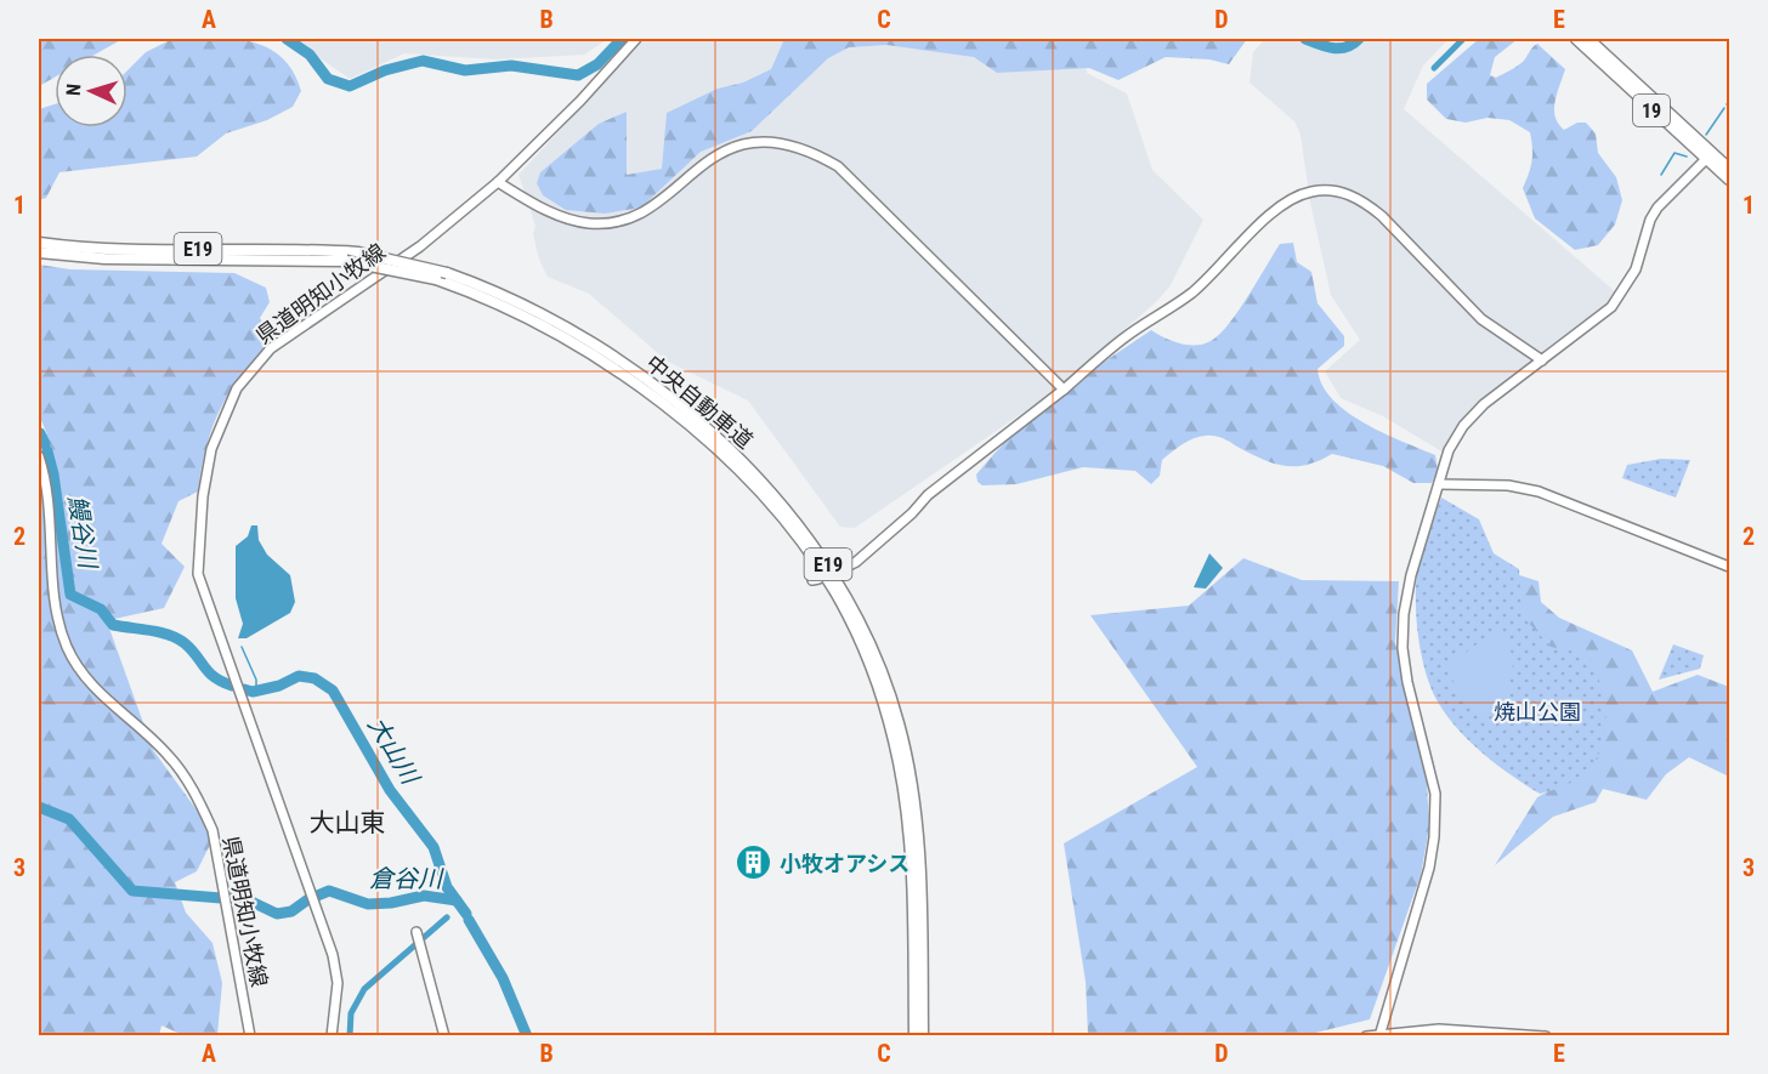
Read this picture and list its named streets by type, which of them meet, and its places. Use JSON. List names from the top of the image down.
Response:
{
  "streets": {
    "highway": ["19", "E19", "中央自動車道"],
    "street": ["県道明知小牧線"]
  },
  "districts": ["大山東"],
  "water": ["鰻谷川", "大山川", "倉谷川"],
  "parks": ["焼山公園"],
  "places": {
    "building": ["小牧オアシス"]
  },
  "north": "left",
  "grid": {
    "columns": [
      "A",
      "B",
      "C",
      "D",
      "E"
    ],
    "rows": ["1", "2", "3"]
  }
}
